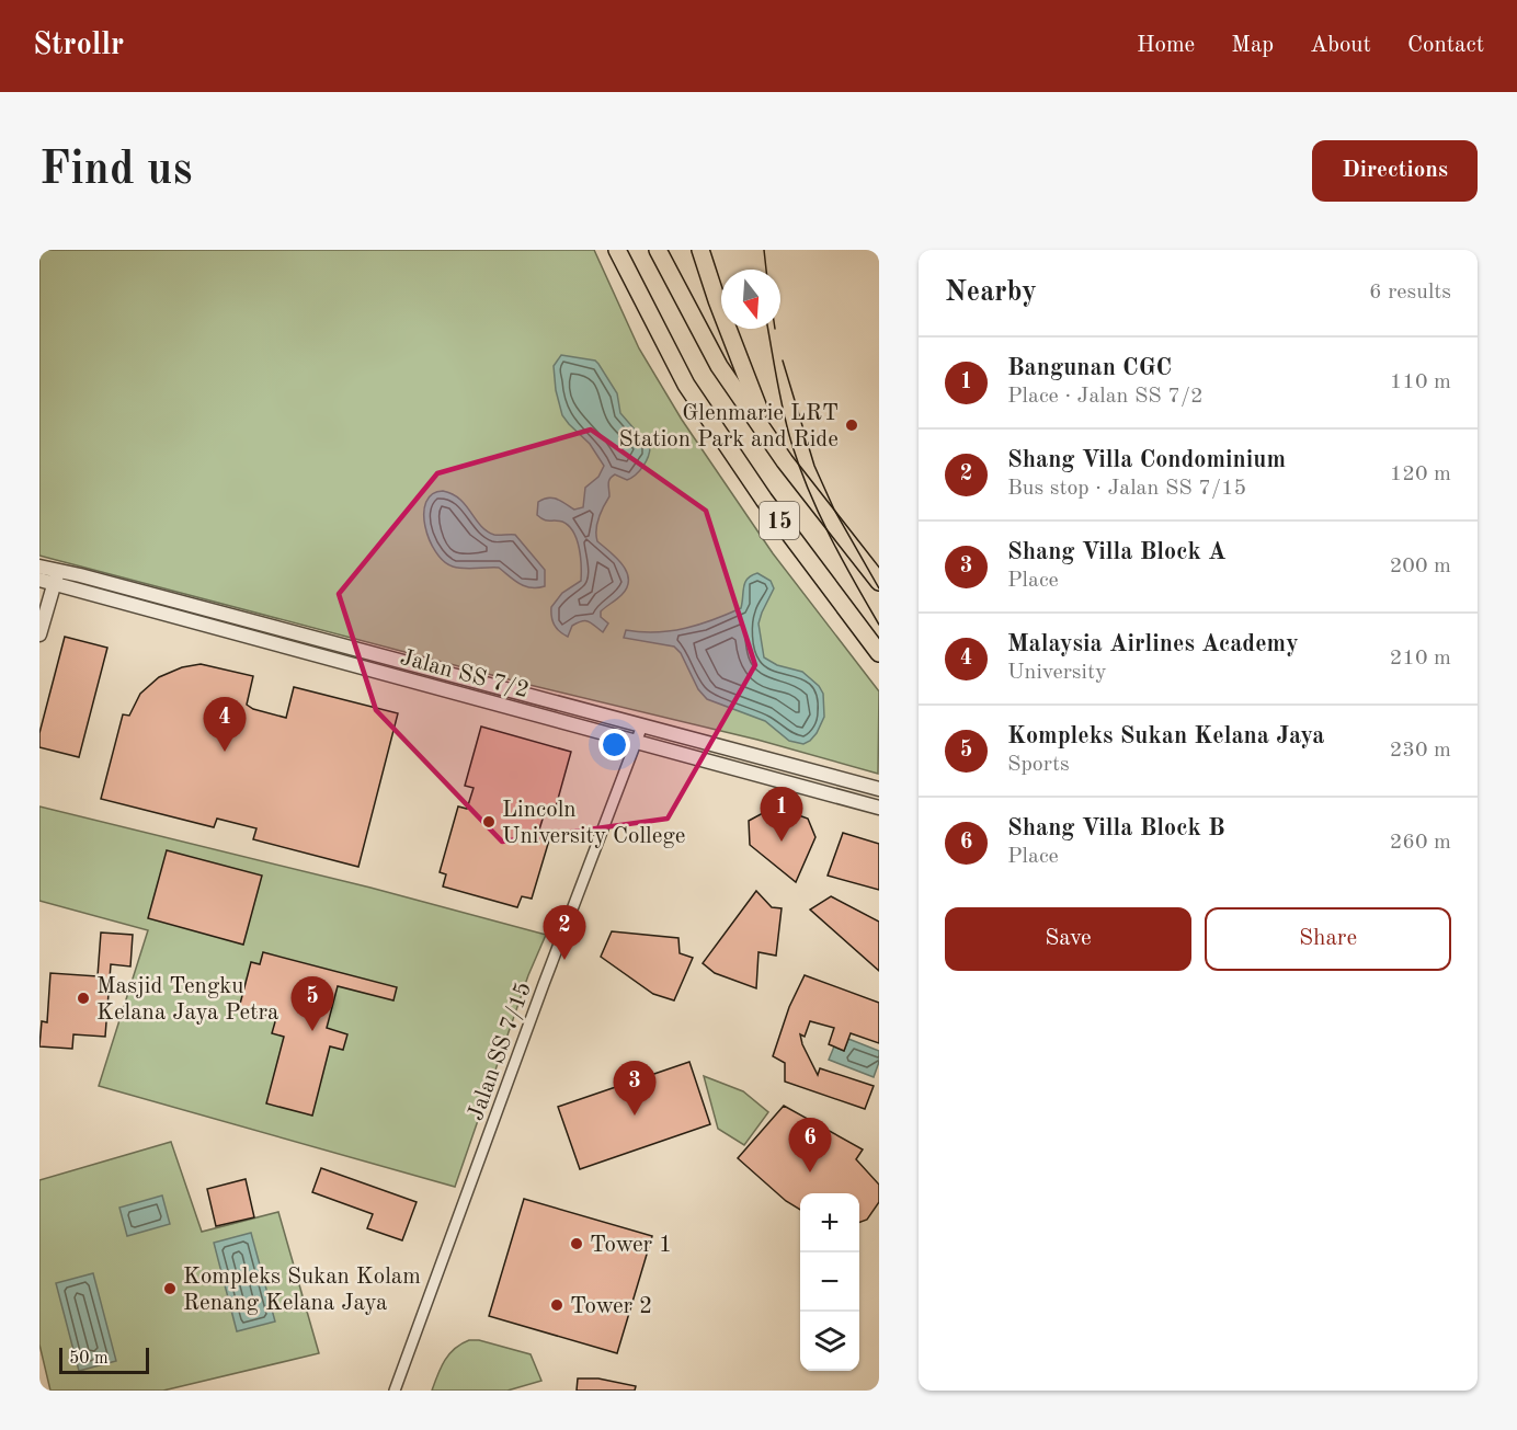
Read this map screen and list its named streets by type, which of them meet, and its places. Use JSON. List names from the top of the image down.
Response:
{
  "streets": {
    "main road": ["15"],
    "street": ["Jalan SS 7/2", "Jalan SS 7/15"]
  },
  "crossings": [
    ["Jalan SS 7/2", "Jalan SS 7/15"]
  ],
  "places": [
    "Glenmarie LRT Station Park and Ride",
    "Lincoln University College",
    "Masjid Tengku Kelana Jaya Petra",
    "Tower 1",
    "Kompleks Sukan Kolam Renang Kelana Jaya",
    "Tower 2"
  ],
  "scale_bar": "50 m",
  "north": "bottom",
  "page": {
    "header": "Strollr",
    "nav": [
      "Home",
      "Map",
      "About",
      "Contact"
    ],
    "buttons": [
      "Directions",
      ["Save", "Share"]
    ],
    "title": "Find us",
    "heading": ["Nearby", "6 results"],
    "list": [
      {
        "mark": "1",
        "name": "Bangunan CGC",
        "note": "Place · Jalan SS 7/2",
        "value": "110 m"
      },
      {
        "mark": "2",
        "name": "Shang Villa Condominium",
        "note": "Bus stop · Jalan SS 7/15",
        "value": "120 m"
      },
      {
        "mark": "3",
        "name": "Shang Villa Block A",
        "note": "Place",
        "value": "200 m"
      },
      {
        "mark": "4",
        "name": "Malaysia Airlines Academy",
        "note": "University",
        "value": "210 m"
      },
      {
        "mark": "5",
        "name": "Kompleks Sukan Kelana Jaya",
        "note": "Sports",
        "value": "230 m"
      },
      {
        "mark": "6",
        "name": "Shang Villa Block B",
        "note": "Place",
        "value": "260 m"
      }
    ],
    "pins": [
      "4",
      "1",
      "2",
      "5",
      "3",
      "6"
    ],
    "map_buttons": ["+", "−"],
    "scale": "50 m"
  }
}
